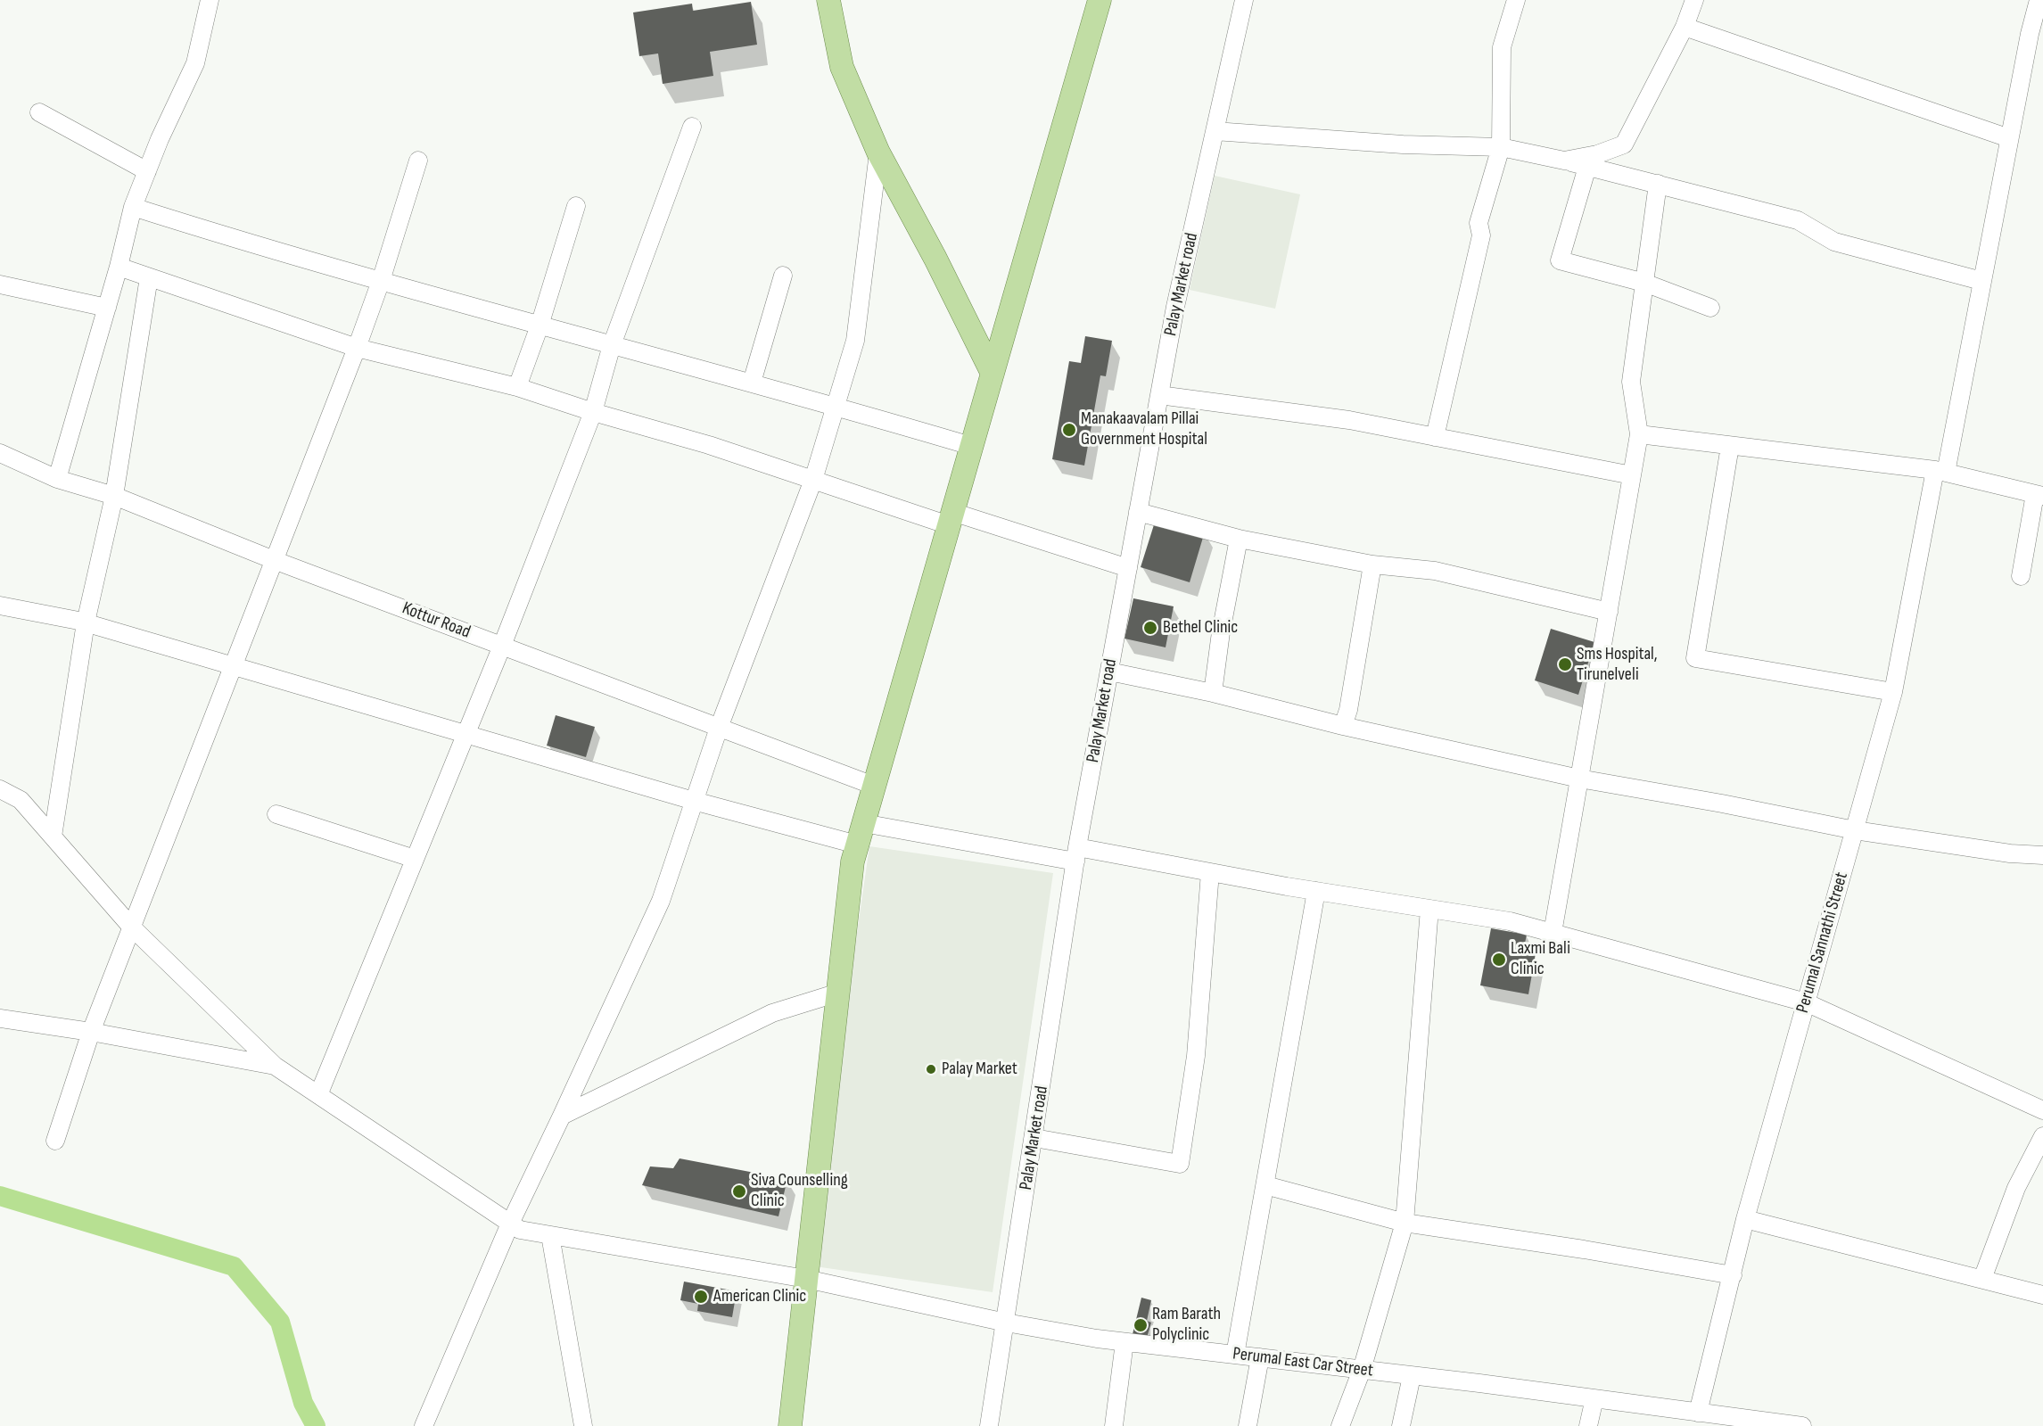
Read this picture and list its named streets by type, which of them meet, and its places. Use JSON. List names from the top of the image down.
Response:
{
  "streets": {
    "street": [
      "Palay Market road",
      "Kottur Road",
      "Perumal Sannathi Street",
      "Perumal East Car Street"
    ]
  },
  "crossings": [
    ["Palay Market road", "Perumal East Car Street"],
    ["Perumal Sannathi Street", "Perumal East Car Street"]
  ],
  "places": [
    "Manakaavalam Pillai Government Hospital",
    "Bethel Clinic",
    "Sms Hospital, Tirunelveli",
    "Laxmi Bali Clinic",
    "Palay Market",
    "Siva Counselling Clinic",
    "American Clinic",
    "Ram Barath Polyclinic"
  ]
}
